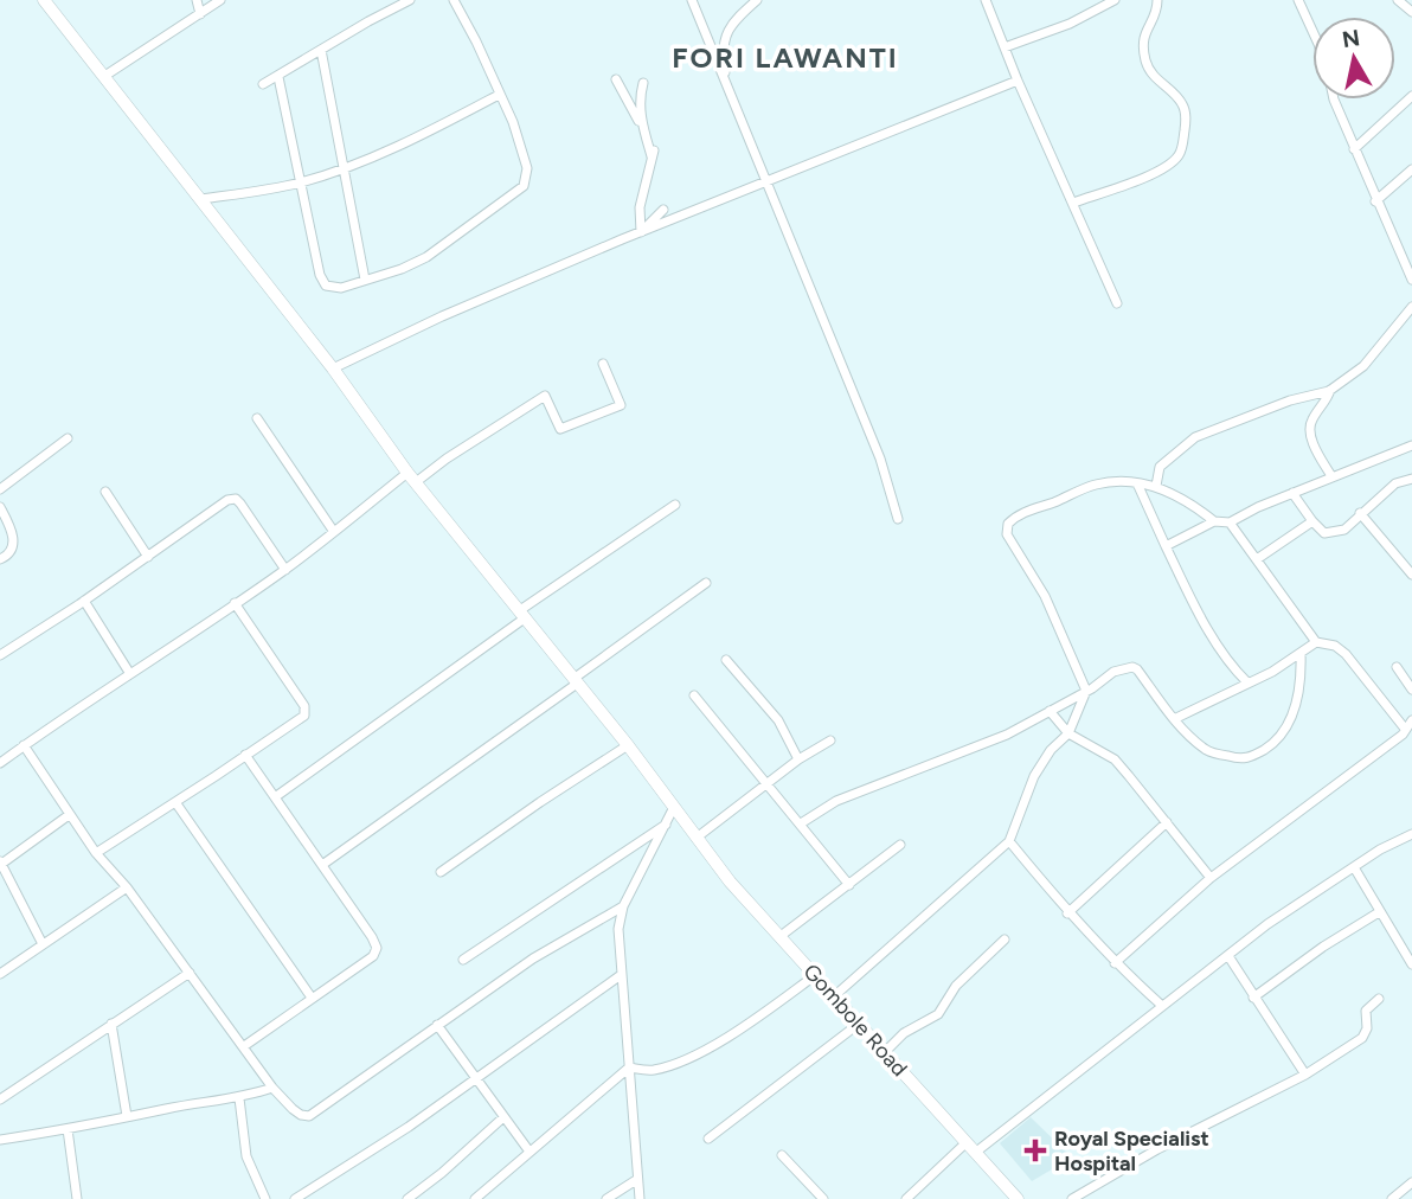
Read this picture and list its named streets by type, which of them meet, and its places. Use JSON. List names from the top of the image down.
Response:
{
  "streets": {
    "street": ["Gombole Road"]
  },
  "districts": ["FORI LAWANTI"],
  "places": {
    "health": ["Royal Specialist Hospital"]
  },
  "north": "top"
}
